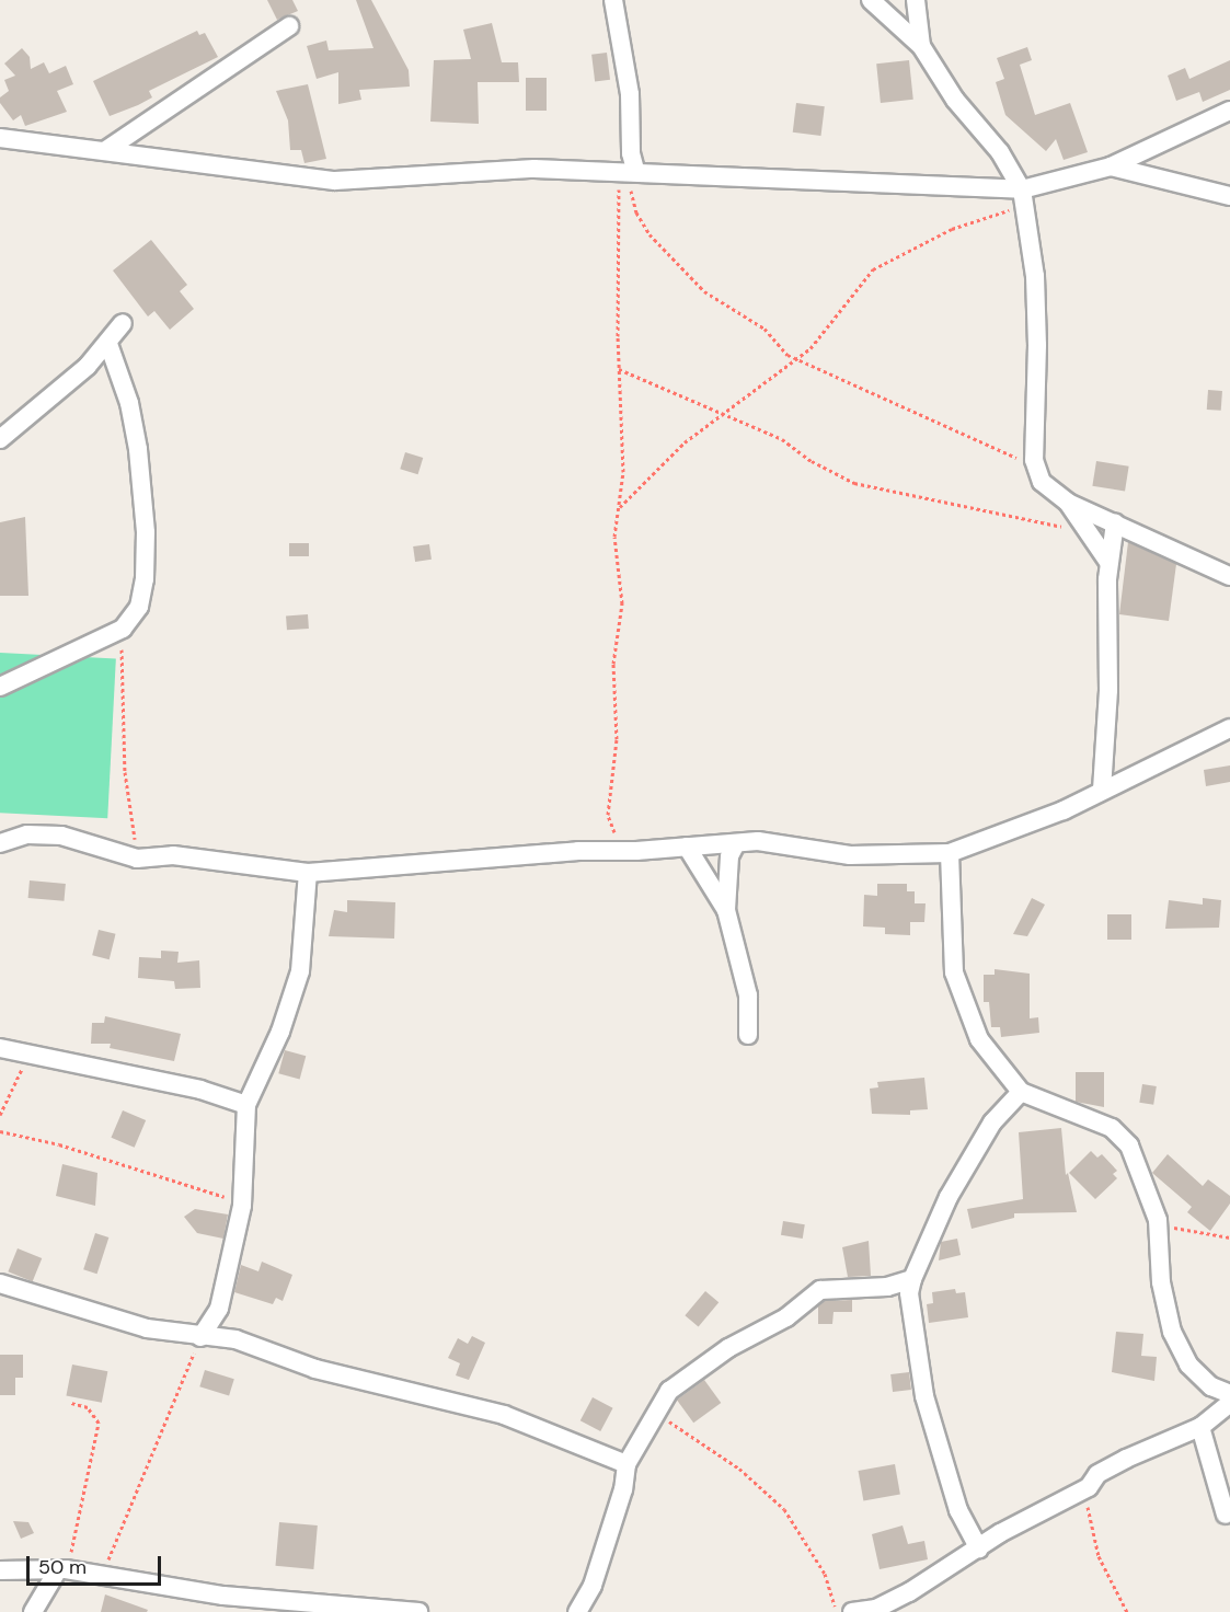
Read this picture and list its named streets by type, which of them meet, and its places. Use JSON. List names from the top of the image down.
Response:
{
  "scale_bar": "50 m"
}
